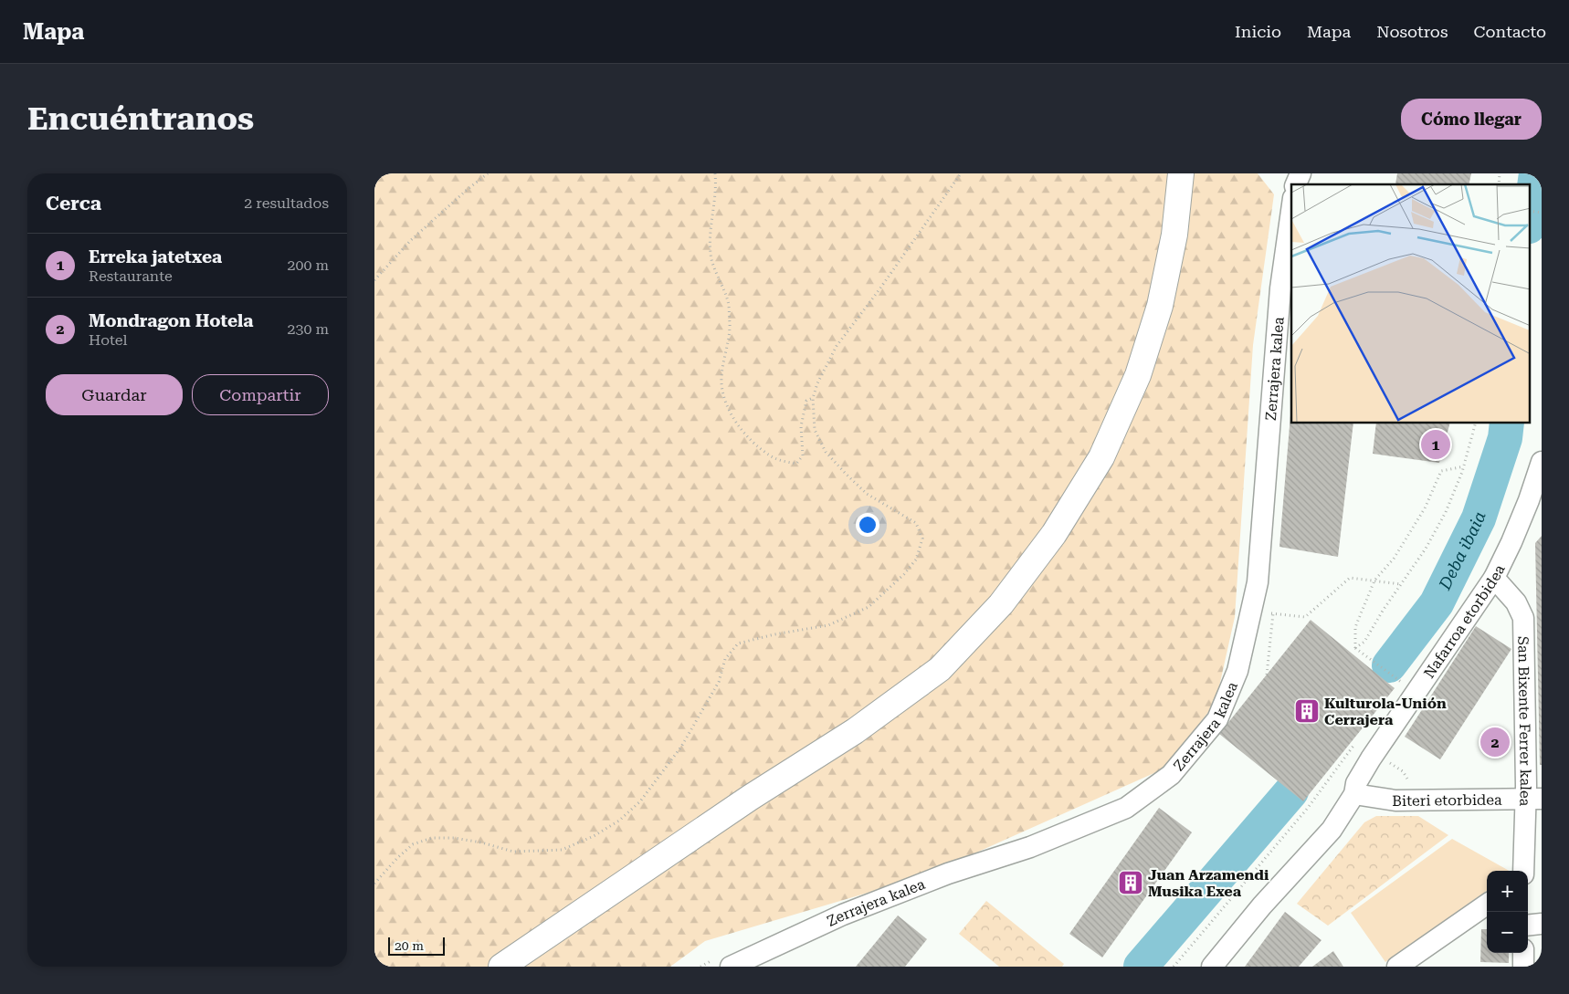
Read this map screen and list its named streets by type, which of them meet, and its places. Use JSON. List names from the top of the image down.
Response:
{
  "streets": {
    "street": [
      "Zerrajera kalea",
      "Nafarroa etorbidea",
      "San Bixente Ferrer kalea",
      "Biteri etorbidea"
    ]
  },
  "crossings": [
    ["Nafarroa etorbidea", "San Bixente Ferrer kalea"],
    ["Nafarroa etorbidea", "Biteri etorbidea"],
    ["San Bixente Ferrer kalea", "Biteri etorbidea"]
  ],
  "water": ["Deba ibaia"],
  "places": {
    "building": ["Kulturola-Unión Cerrajera", "Juan Arzamendi Musika Exea"]
  },
  "scale_bar": "20 m",
  "page": {
    "header": "Mapa",
    "nav": [
      "Inicio",
      "Mapa",
      "Nosotros",
      "Contacto"
    ],
    "buttons": [
      "Cómo llegar",
      ["Guardar", "Compartir"]
    ],
    "title": "Encuéntranos",
    "heading": ["Cerca", "2 resultados"],
    "list": [
      {
        "mark": "1",
        "name": "Erreka jatetxea",
        "note": "Restaurante",
        "value": "200 m"
      },
      {
        "mark": "2",
        "name": "Mondragon Hotela",
        "note": "Hotel",
        "value": "230 m"
      }
    ],
    "pins": ["1", "2"],
    "map_buttons": ["+", "−"],
    "scale": "20 m"
  }
}
